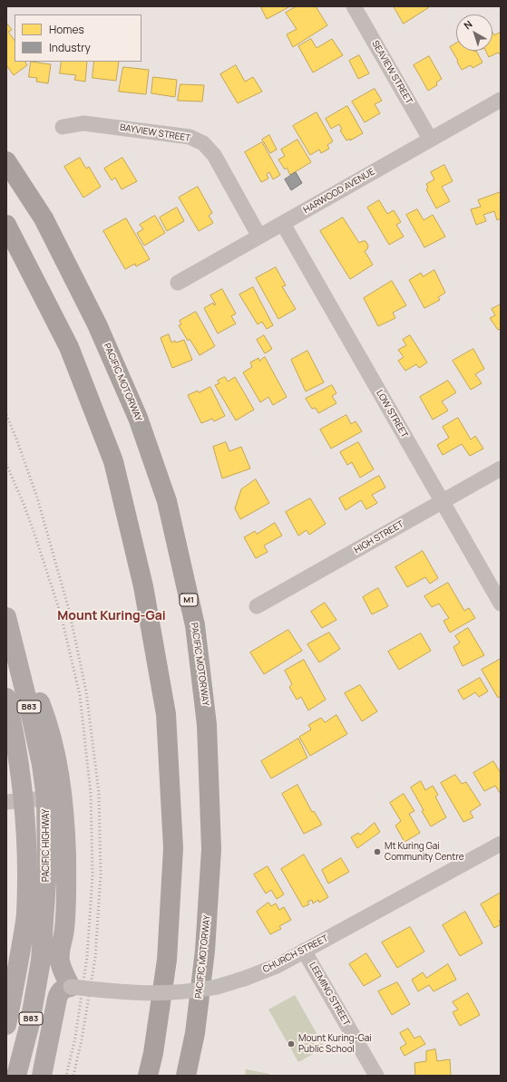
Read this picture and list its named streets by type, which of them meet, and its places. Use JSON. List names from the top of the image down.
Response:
{
  "streets": {
    "highway": ["PACIFIC MOTORWAY", "M1"],
    "main road": ["B83", "PACIFIC HIGHWAY"],
    "street": [
      "SEAVIEW STREET",
      "BAYVIEW STREET",
      "HARWOOD AVENUE",
      "LOW STREET",
      "HIGH STREET",
      "CHURCH STREET",
      "LEEMING STREET"
    ]
  },
  "crossings": [
    ["SEAVIEW STREET", "HARWOOD AVENUE"],
    ["BAYVIEW STREET", "HARWOOD AVENUE"],
    ["HARWOOD AVENUE", "LOW STREET"],
    ["LOW STREET", "HIGH STREET"],
    ["CHURCH STREET", "LEEMING STREET"]
  ],
  "districts": ["Mount Kuring-Gai"],
  "places": ["Mt Kuring Gai Community Centre", "Mount Kuring-Gai Public School"],
  "legend": ["Homes", "Industry"],
  "north": "top left"
}
